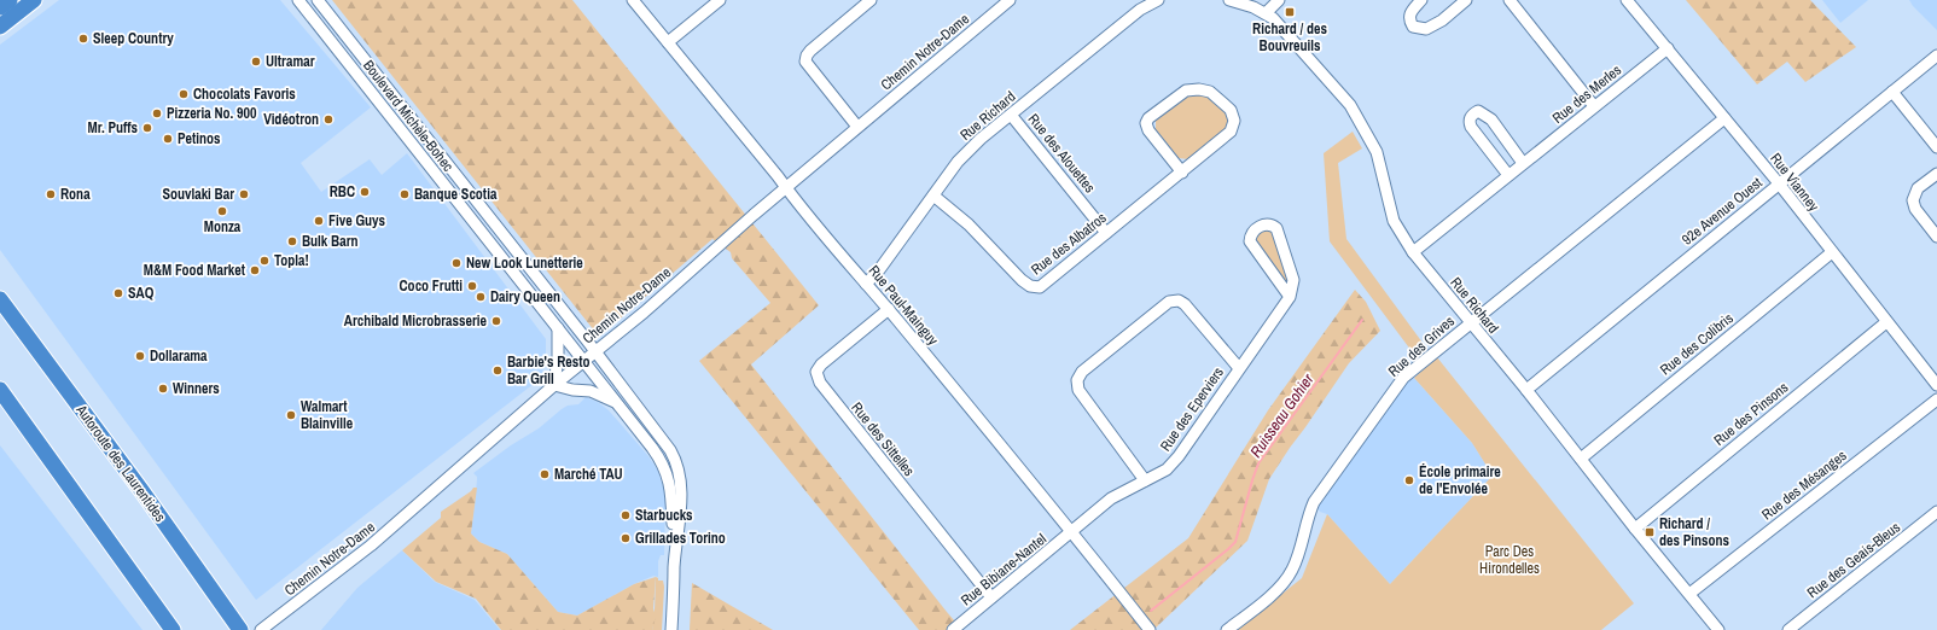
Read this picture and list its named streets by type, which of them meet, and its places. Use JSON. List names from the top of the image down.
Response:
{
  "streets": {
    "highway": ["Autoroute des Laurentides"],
    "street": [
      "Chemin Notre-Dame",
      "Rue des Merles",
      "Boulevard Michèle-Bohec",
      "Rue Richard",
      "Rue des Alouettes",
      "Rue Vianney",
      "92e Avenue Ouest",
      "Rue des Albatros",
      "Rue Paul-Mainguy",
      "Rue des Colibris",
      "Rue des Grives",
      "Rue des Eperviers",
      "Rue des Pinsons",
      "Rue des Sittelles",
      "Rue des Mésanges",
      "Rue des Geais-Bleus",
      "Rue Bibiane-Nantel"
    ]
  },
  "crossings": [
    ["Chemin Notre-Dame", "Boulevard Michèle-Bohec"],
    ["Chemin Notre-Dame", "Rue Paul-Mainguy"],
    ["Rue des Merles", "Rue Richard"],
    ["Rue des Merles", "Rue Vianney"],
    ["Rue Richard", "Rue des Alouettes"],
    ["Rue Richard", "92e Avenue Ouest"],
    ["Rue Richard", "Rue des Albatros"],
    ["Rue Richard", "Rue Paul-Mainguy"],
    ["Rue Richard", "Rue des Colibris"],
    ["Rue Richard", "Rue des Grives"],
    ["Rue Richard", "Rue des Pinsons"],
    ["Rue Richard", "Rue des Mésanges"],
    ["Rue des Alouettes", "Rue des Albatros"],
    ["Rue Vianney", "92e Avenue Ouest"],
    ["Rue Vianney", "Rue des Colibris"],
    ["Rue Vianney", "Rue des Grives"],
    ["Rue Vianney", "Rue des Pinsons"],
    ["Rue Paul-Mainguy", "Rue des Eperviers"],
    ["Rue Paul-Mainguy", "Rue des Sittelles"],
    ["Rue Paul-Mainguy", "Rue Bibiane-Nantel"],
    ["Rue des Eperviers", "Rue Bibiane-Nantel"],
    ["Rue des Sittelles", "Rue Bibiane-Nantel"]
  ],
  "water": ["Ruisseau Gohier"],
  "parks": ["Parc Des Hirondelles"],
  "places": {
    "transit": ["Richard / des Bouvreuils", "Richard / des Pinsons"],
    "other": [
      "Sleep Country",
      "Ultramar",
      "Chocolats Favoris",
      "Pizzeria No. 900",
      "Vidéotron",
      "Mr. Puffs",
      "Petinos",
      "RBC",
      "Rona",
      "Souvlaki Bar",
      "Banque Scotia",
      "Monza",
      "Five Guys",
      "Bulk Barn",
      "Topla!",
      "New Look Lunetterie",
      "M&M Food Market",
      "Coco Frutti",
      "SAQ",
      "Dairy Queen",
      "Archibald Microbrasserie",
      "Dollarama",
      "Barbie's Resto Bar Grill",
      "Winners",
      "Walmart Blainville",
      "Marché TAU",
      "École primaire de l'Envolée",
      "Starbucks",
      "Grillades Torino"
    ]
  }
}
